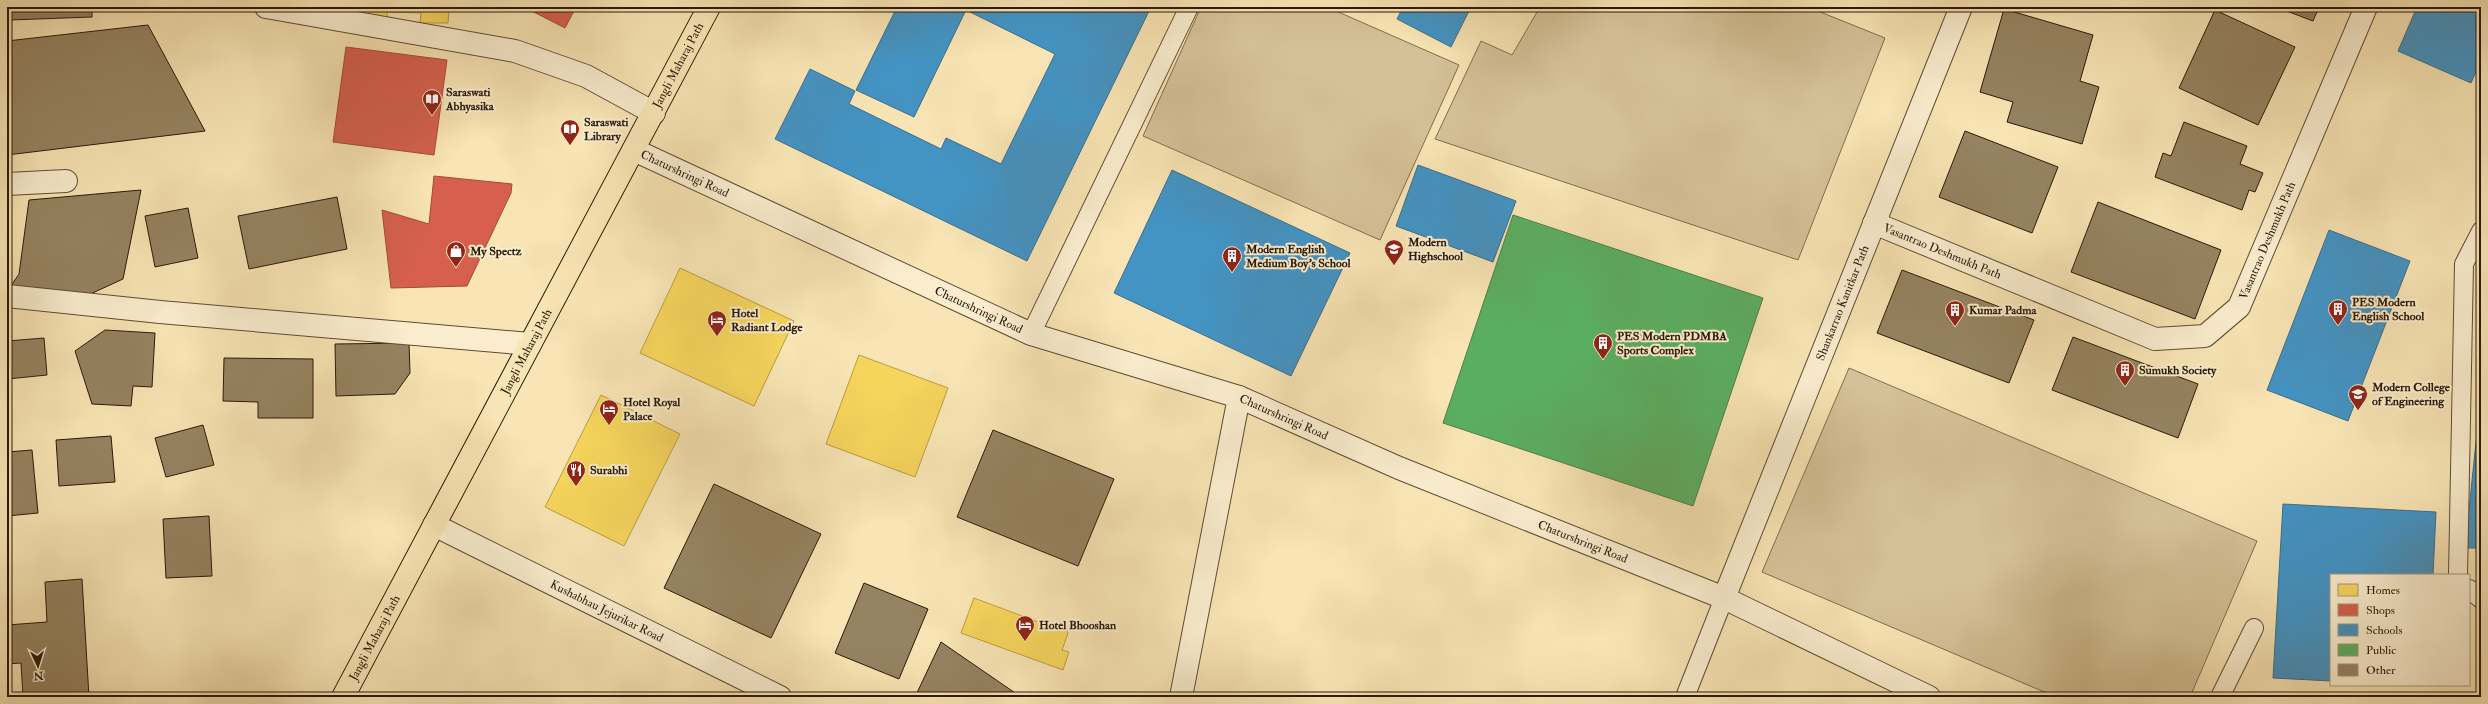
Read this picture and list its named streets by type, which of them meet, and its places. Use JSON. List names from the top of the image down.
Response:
{
  "streets": {
    "main road": ["Jangli Maharaj Path"],
    "street": [
      "Chaturshringi Road",
      "Vasantrao Deshmukh Path",
      "Shankarrao Kanitkar Path",
      "Kushabhau Jejurikar Road"
    ]
  },
  "crossings": [
    ["Jangli Maharaj Path", "Chaturshringi Road"],
    ["Jangli Maharaj Path", "Kushabhau Jejurikar Road"],
    ["Chaturshringi Road", "Shankarrao Kanitkar Path"],
    ["Vasantrao Deshmukh Path", "Shankarrao Kanitkar Path"]
  ],
  "places": {
    "library": ["Saraswati Abhyasika", "Saraswati Library"],
    "school or university": ["Modern Highschool", "Modern College of Engineering"],
    "shop": ["My Spectz"],
    "building": [
      "Modern English Medium Boy's School",
      "PES Modern English School",
      "Kumar Padma",
      "PES Modern PDMBA Sports Complex",
      "Sumukh Society"
    ],
    "hotel": ["Hotel Radiant Lodge", "Hotel Royal Palace", "Hotel Bhooshan"],
    "restaurant": ["Surabhi"]
  },
  "legend": [
    "Homes",
    "Shops",
    "Schools",
    "Public",
    "Other"
  ],
  "north": "bottom"
}
